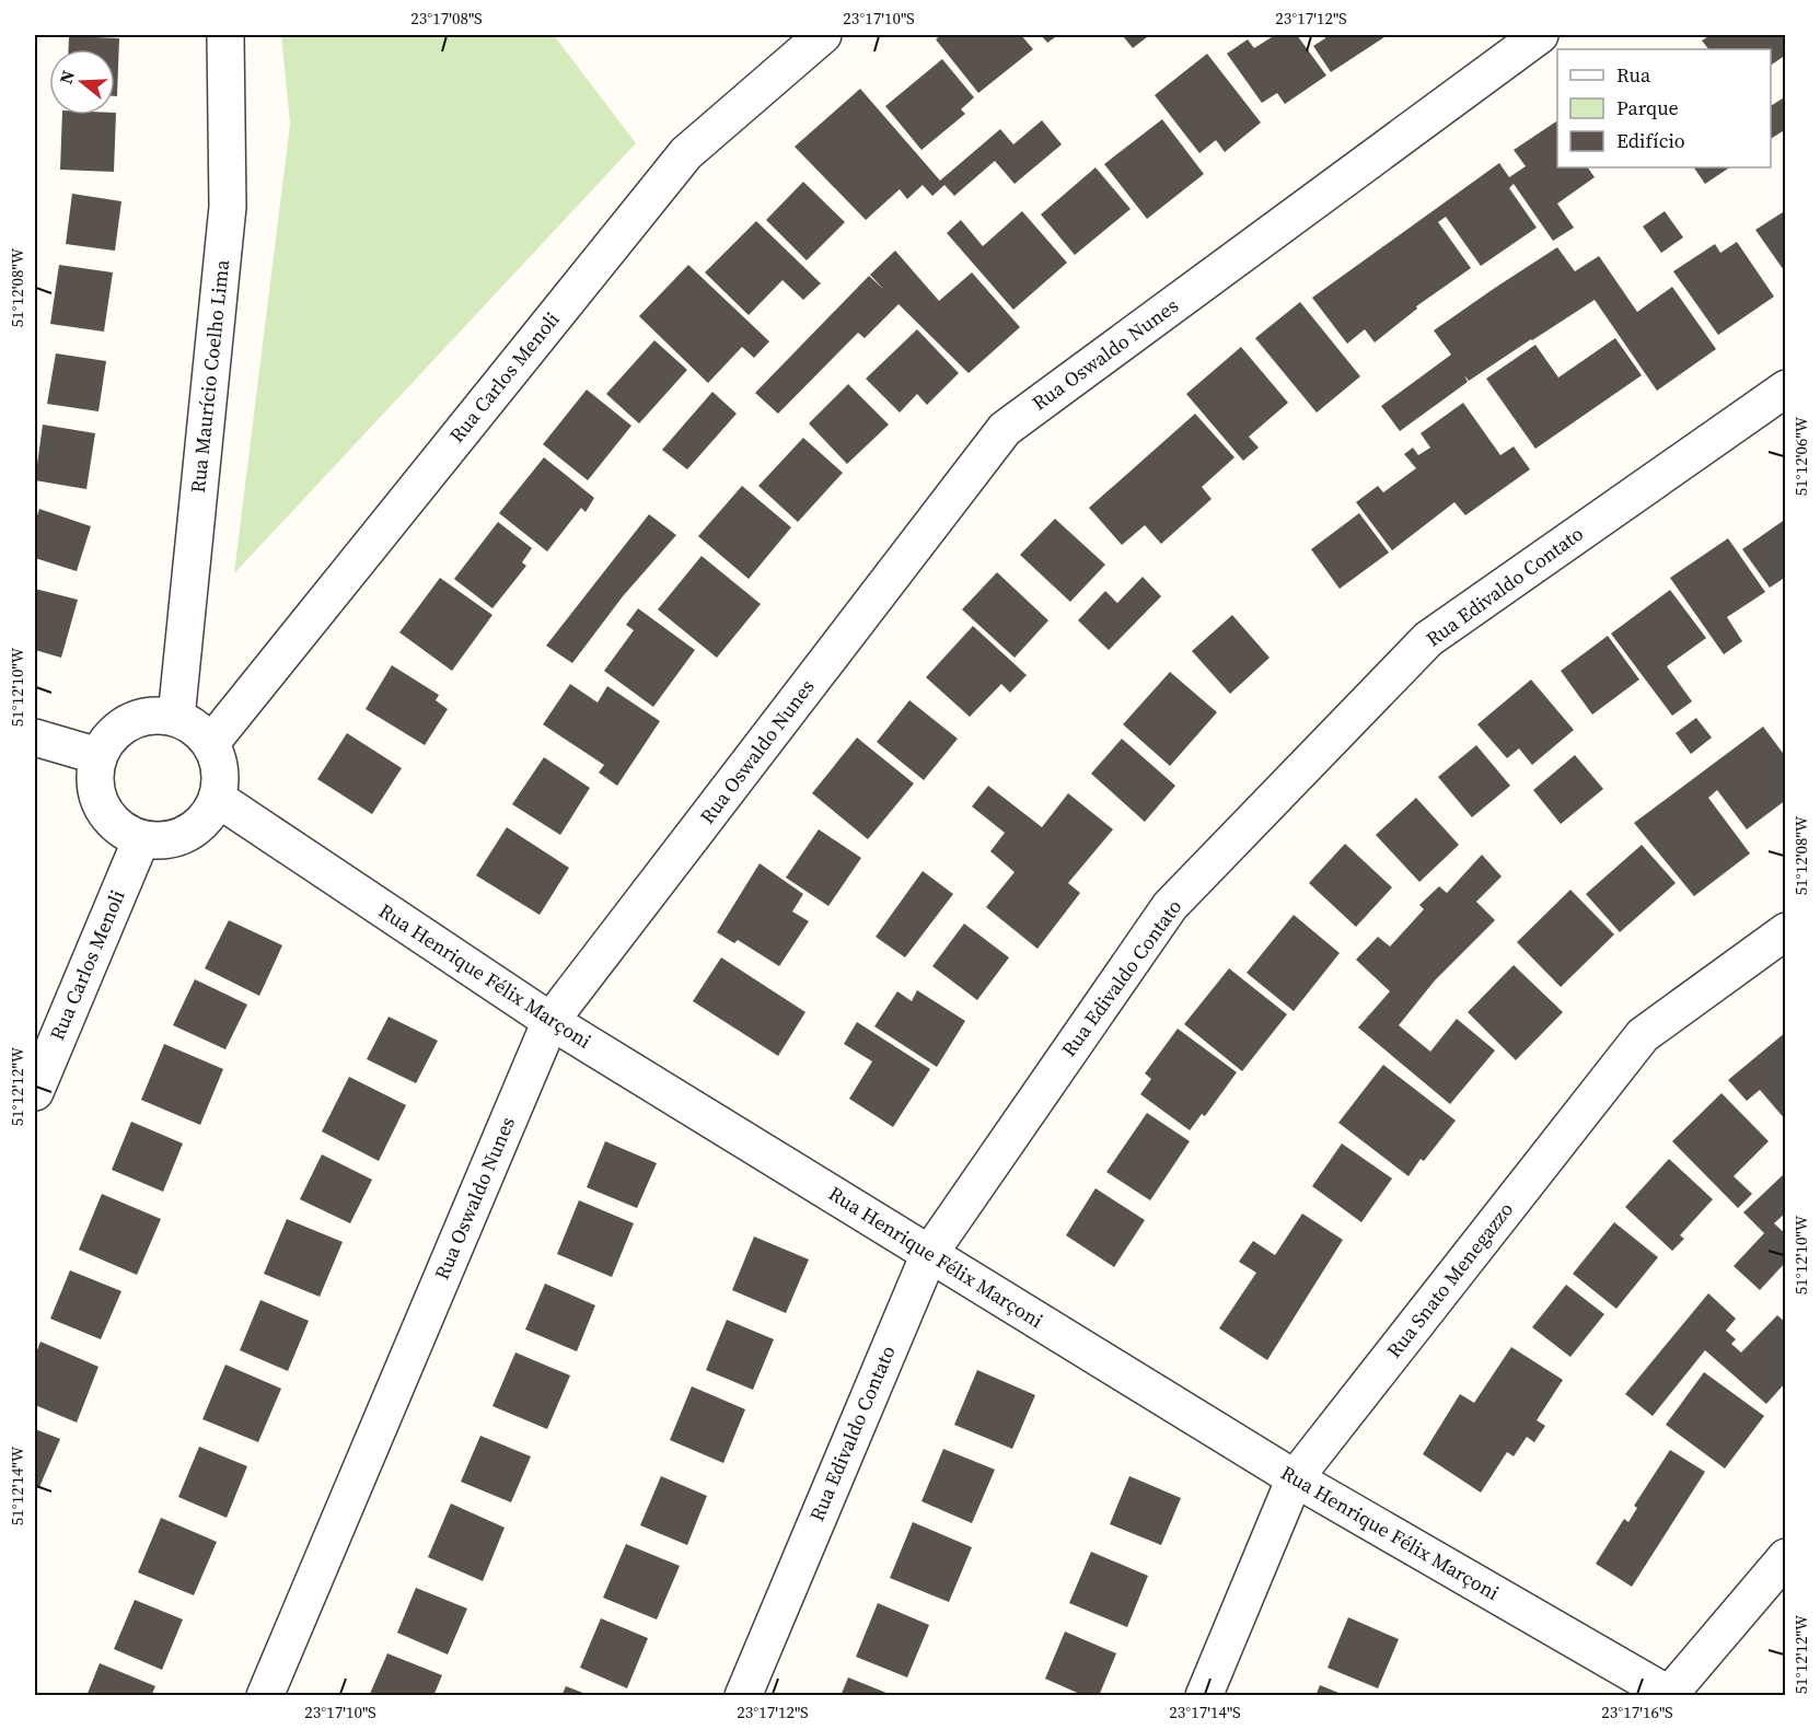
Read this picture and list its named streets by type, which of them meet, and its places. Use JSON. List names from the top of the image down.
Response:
{
  "streets": {
    "street": [
      "Rua Oswaldo Nunes",
      "Rua Maurício Coelho Lima",
      "Rua Carlos Menoli",
      "Rua Edivaldo Contato",
      "Rua Henrique Félix Marçoni",
      "Rua Snato Menegazzo"
    ]
  },
  "crossings": [
    ["Rua Oswaldo Nunes", "Rua Henrique Félix Marçoni"],
    ["Rua Maurício Coelho Lima", "Rua Carlos Menoli"],
    ["Rua Maurício Coelho Lima", "Rua Henrique Félix Marçoni"],
    ["Rua Carlos Menoli", "Rua Henrique Félix Marçoni"],
    ["Rua Edivaldo Contato", "Rua Henrique Félix Marçoni"],
    ["Rua Henrique Félix Marçoni", "Rua Snato Menegazzo"]
  ],
  "legend": ["Rua", "Parque", "Edifício"],
  "north": "left",
  "coordinates": [
    "23°17'08\"S",
    "23°17'10\"S",
    "23°17'12\"S",
    "51°12'08\"W",
    "51°12'06\"W",
    "51°12'10\"W",
    "51°12'12\"W",
    "51°12'14\"W",
    "23°17'14\"S",
    "23°17'16\"S"
  ]
}
